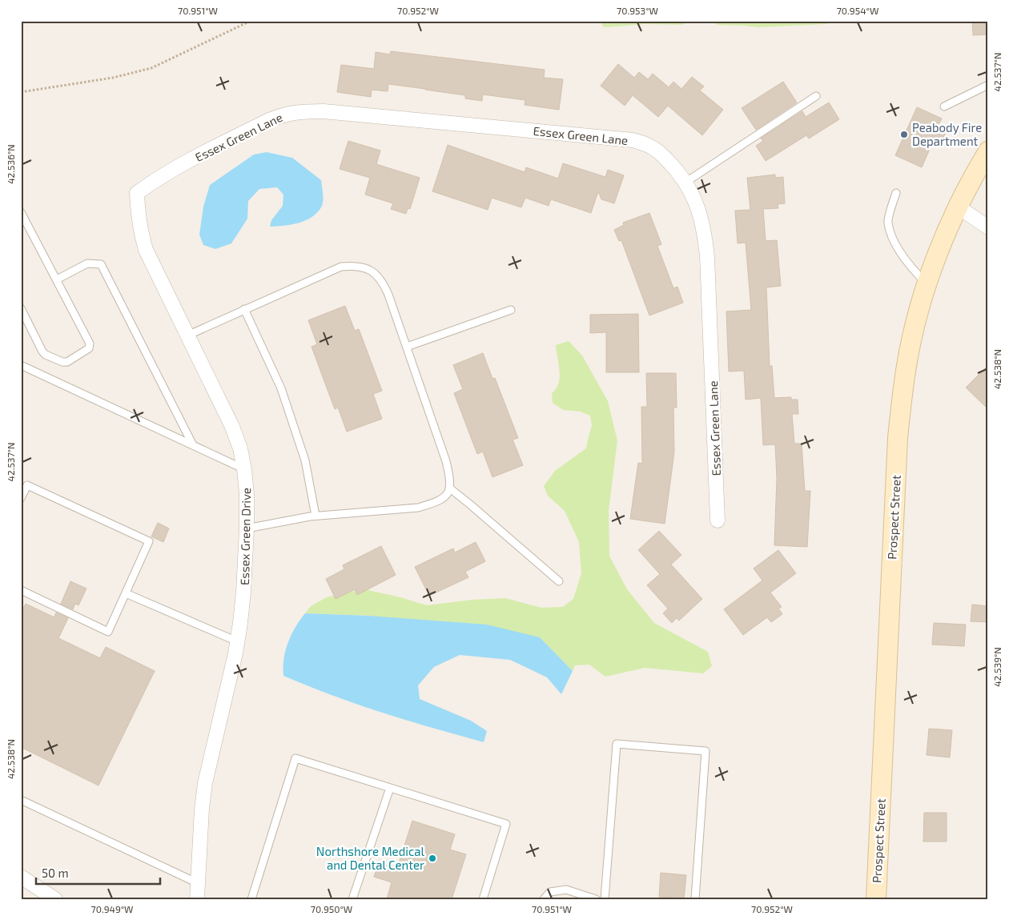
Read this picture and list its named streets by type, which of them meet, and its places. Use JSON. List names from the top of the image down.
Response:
{
  "streets": {
    "street": ["Essex Green Lane", "Prospect Street", "Essex Green Drive"]
  },
  "crossings": [
    ["Essex Green Lane", "Essex Green Drive"]
  ],
  "places": ["Peabody Fire Department", "Northshore Medical and Dental Center"],
  "scale_bar": "50 m",
  "coordinates": [
    "70.951°W",
    "70.952°W",
    "70.953°W",
    "70.954°W",
    "42.537°N",
    "42.536°N",
    "42.538°N",
    "42.539°N",
    "70.949°W",
    "70.950°W"
  ]
}
